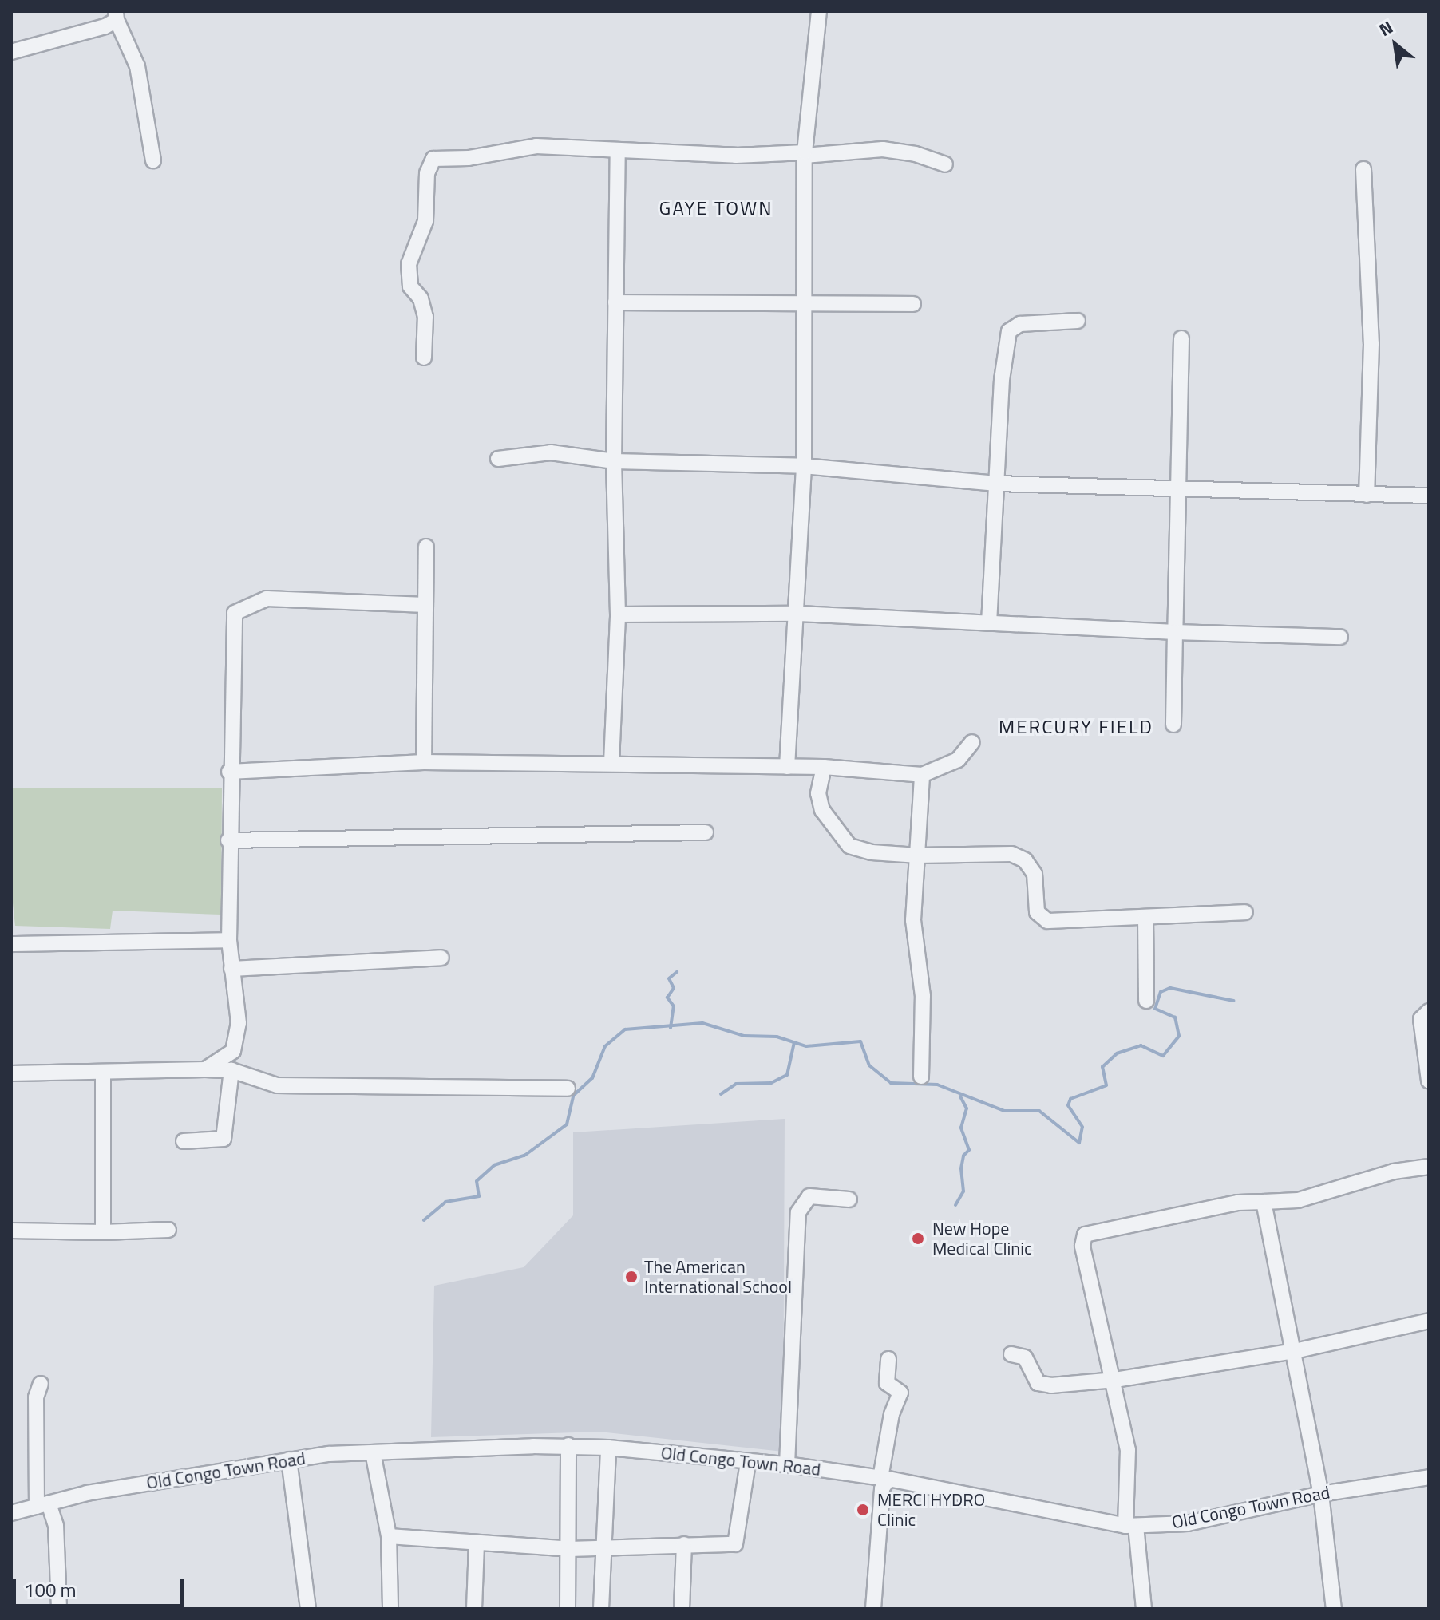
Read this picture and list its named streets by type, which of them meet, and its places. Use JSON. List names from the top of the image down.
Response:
{
  "streets": {
    "street": ["Old Congo Town Road"]
  },
  "districts": ["GAYE TOWN", "MERCURY FIELD"],
  "places": ["New Hope Medical Clinic", "The American International School", "MERCI HYDRO Clinic"],
  "scale_bar": "100 m",
  "north": "top left"
}
